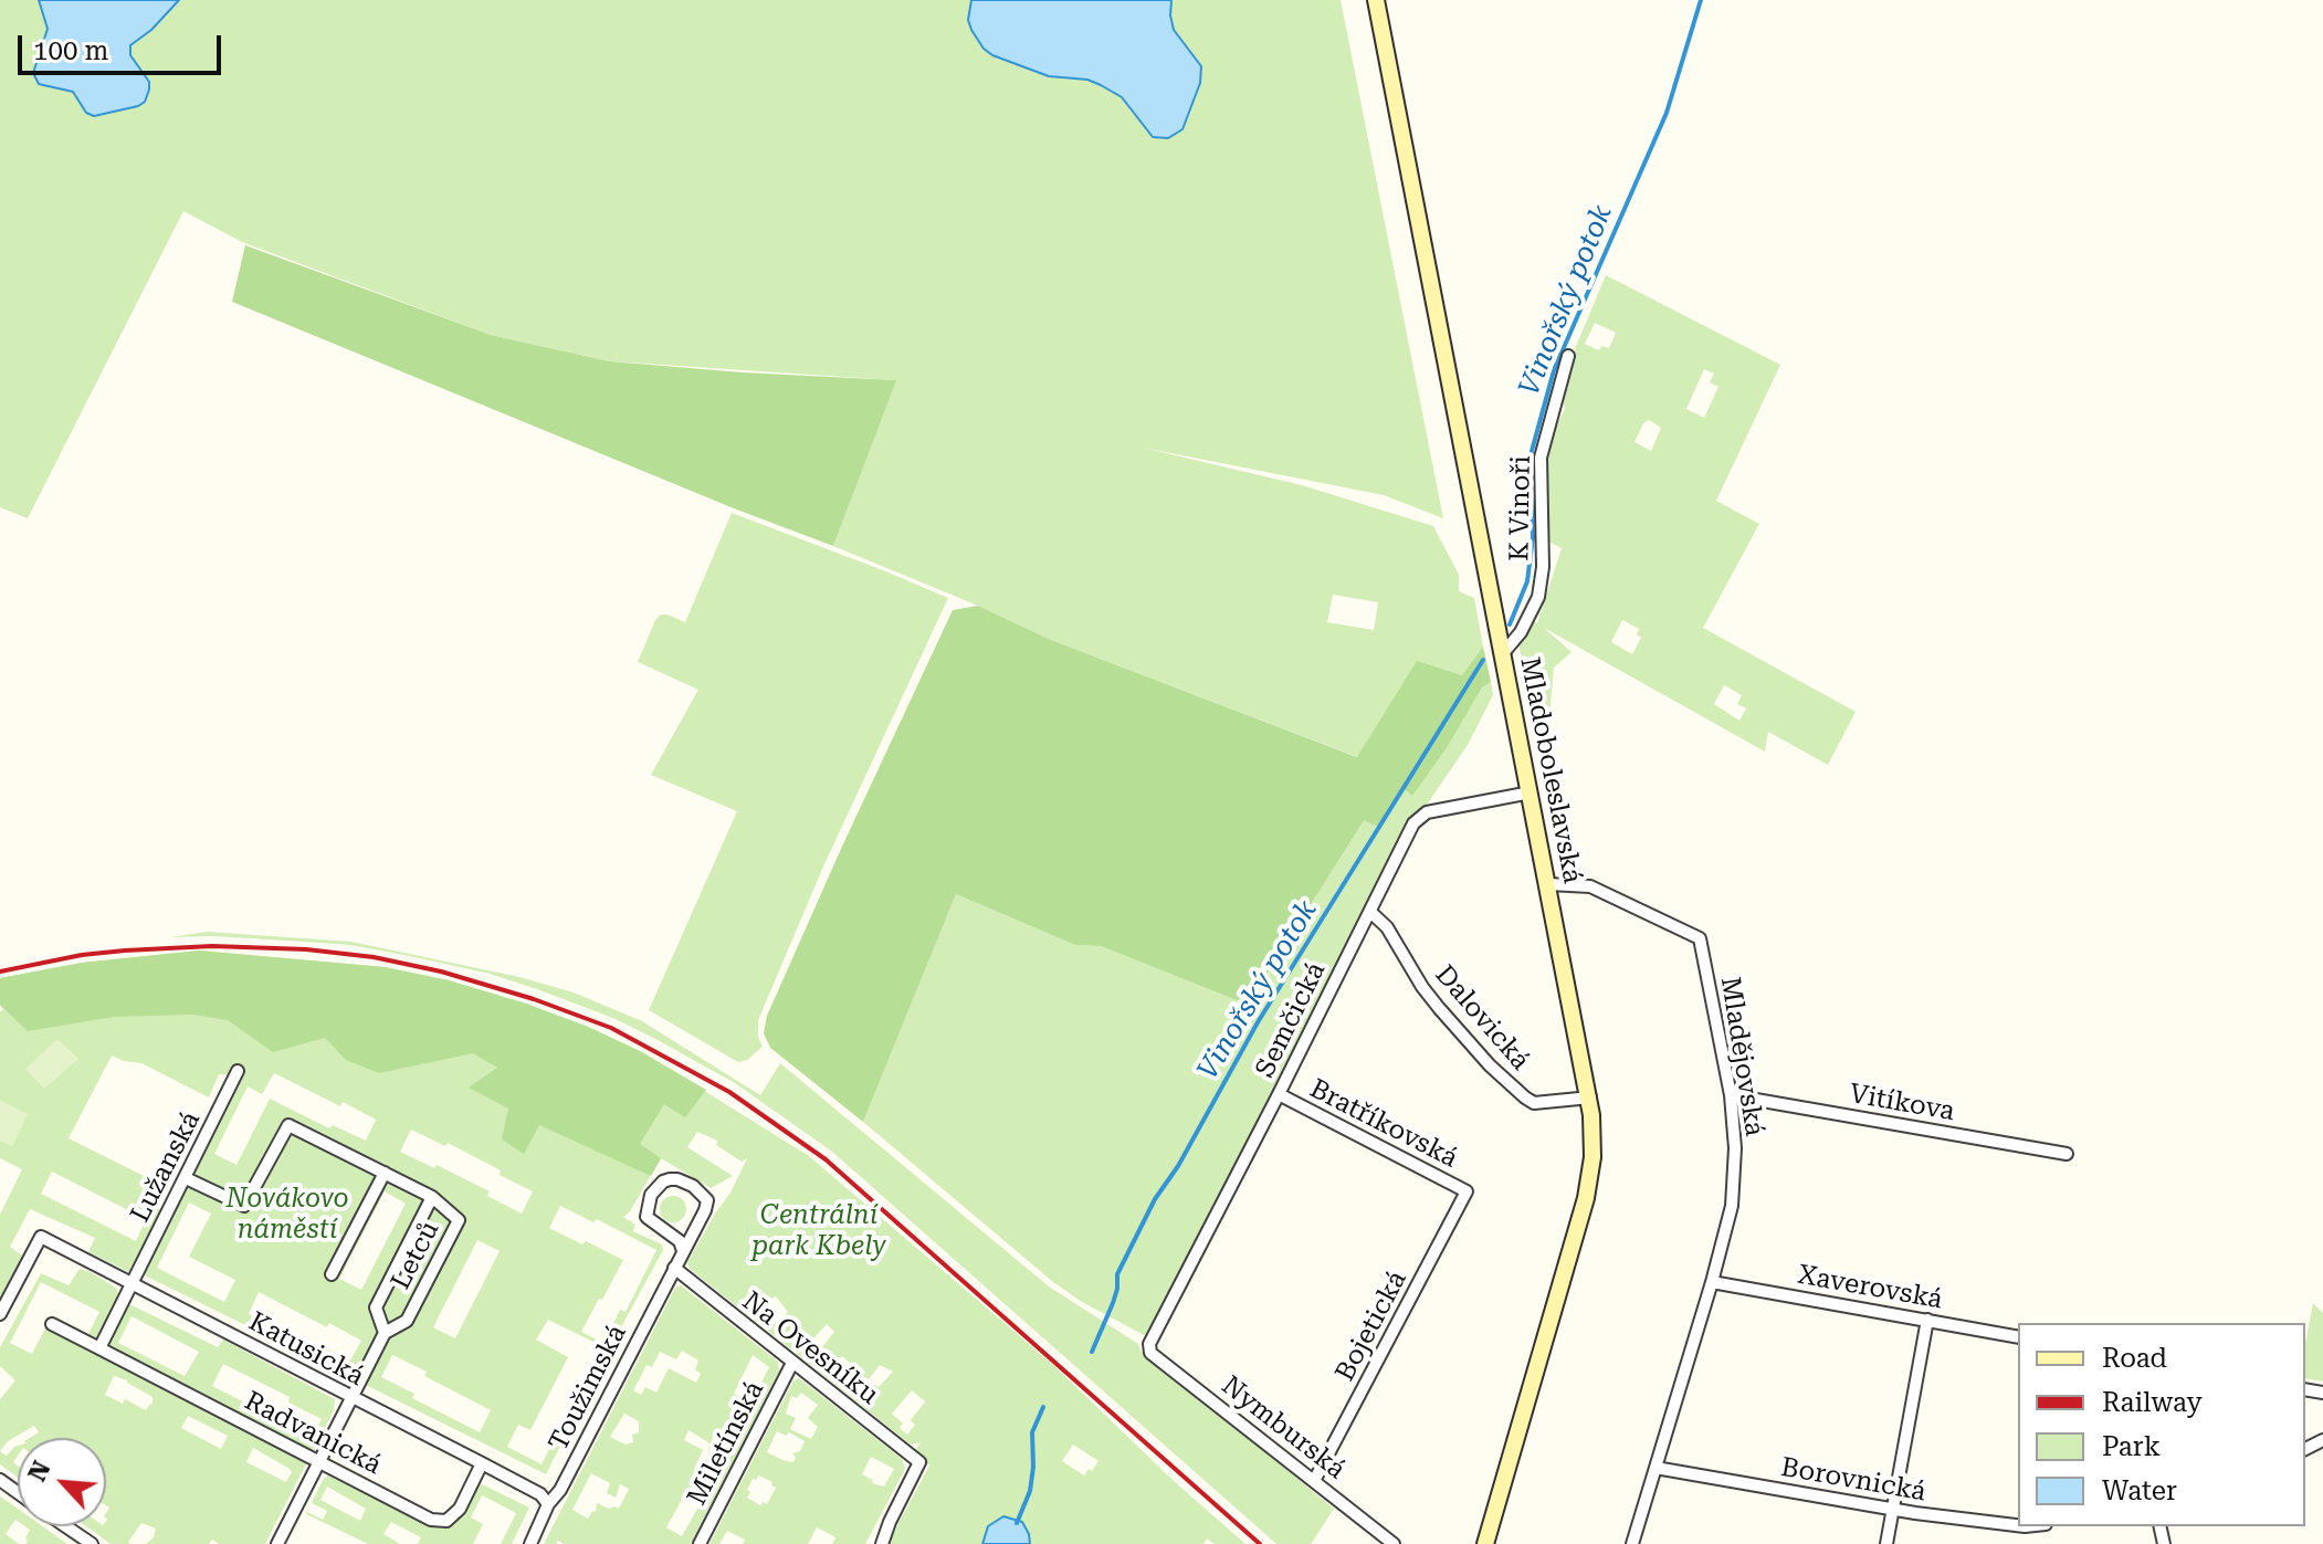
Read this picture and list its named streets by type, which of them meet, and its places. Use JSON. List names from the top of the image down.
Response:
{
  "streets": {
    "main road": ["Mladoboleslavská"],
    "street": [
      "K Vinoři",
      "Dalovická",
      "Semčická",
      "Mladějovská",
      "Vitíkova",
      "Bratříkovská",
      "Lužanská",
      "Letců",
      "Xaverovská",
      "Bojetická",
      "Na Ovesníku",
      "Katusická",
      "Toužimská",
      "Nymburská",
      "Radvanická",
      "Miletínská",
      "Borovnická"
    ]
  },
  "crossings": [
    ["K Vinoři", "Mladoboleslavská"],
    ["Mladoboleslavská", "Dalovická"],
    ["Mladoboleslavská", "Semčická"],
    ["Mladoboleslavská", "Mladějovská"],
    ["Dalovická", "Semčická"],
    ["Semčická", "Bratříkovská"],
    ["Semčická", "Nymburská"],
    ["Mladějovská", "Vitíkova"],
    ["Mladějovská", "Xaverovská"],
    ["Mladějovská", "Borovnická"],
    ["Bratříkovská", "Bojetická"],
    ["Lužanská", "Katusická"],
    ["Letců", "Katusická"],
    ["Letců", "Radvanická"],
    ["Bojetická", "Nymburská"],
    ["Na Ovesníku", "Toužimská"],
    ["Na Ovesníku", "Miletínská"],
    ["Katusická", "Toužimská"],
    ["Katusická", "Radvanická"]
  ],
  "water": ["Vinořský potok"],
  "parks": ["Novákovo náměstí", "Centrální park Kbely"],
  "legend": [
    "Road",
    "Railway",
    "Park",
    "Water"
  ],
  "scale_bar": "100 m",
  "north": "top left"
}
